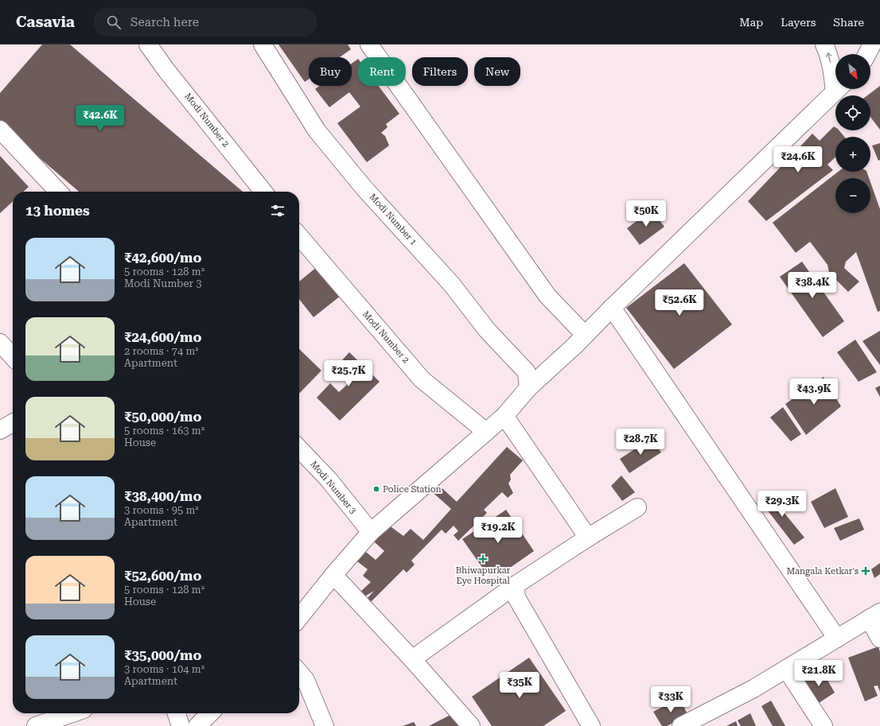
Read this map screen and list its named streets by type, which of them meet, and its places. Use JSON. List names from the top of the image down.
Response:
{
  "streets": {
    "street": ["Modi Number 2", "Modi Number 1", "Modi Number 3"]
  },
  "places": {
    "other": ["Police Station"],
    "health": ["Bhiwapurkar Eye Hospital", "Mangala Ketkar's"]
  },
  "north": "bottom right",
  "page": {
    "header": "Casavia",
    "search": "Search here",
    "nav": ["Map", "Layers", "Share"],
    "map_buttons": ["+", "−"],
    "chip": [
      "Buy",
      "Rent",
      "Filters",
      "New"
    ],
    "price": [
      "₹42.6K",
      "₹24.6K",
      "₹50K",
      "₹38.4K",
      "₹52.6K",
      "₹25.7K",
      "₹43.9K",
      "₹28.7K",
      "₹29.3K",
      "₹19.2K",
      "₹21.8K",
      "₹35K",
      "₹33K"
    ],
    "heading": "13 homes",
    "list": [
      {
        "name": "₹42,600/mo",
        "note": "5 rooms · 128 m² · Modi Number 3"
      },
      {
        "name": "₹24,600/mo",
        "note": "2 rooms · 74 m² · Apartment"
      },
      {
        "name": "₹50,000/mo",
        "note": "5 rooms · 163 m² · House"
      },
      {
        "name": "₹38,400/mo",
        "note": "3 rooms · 95 m² · Apartment"
      },
      {
        "name": "₹52,600/mo",
        "note": "5 rooms · 128 m² · House"
      },
      {
        "name": "₹35,000/mo",
        "note": "3 rooms · 104 m² · Apartment"
      }
    ]
  }
}
